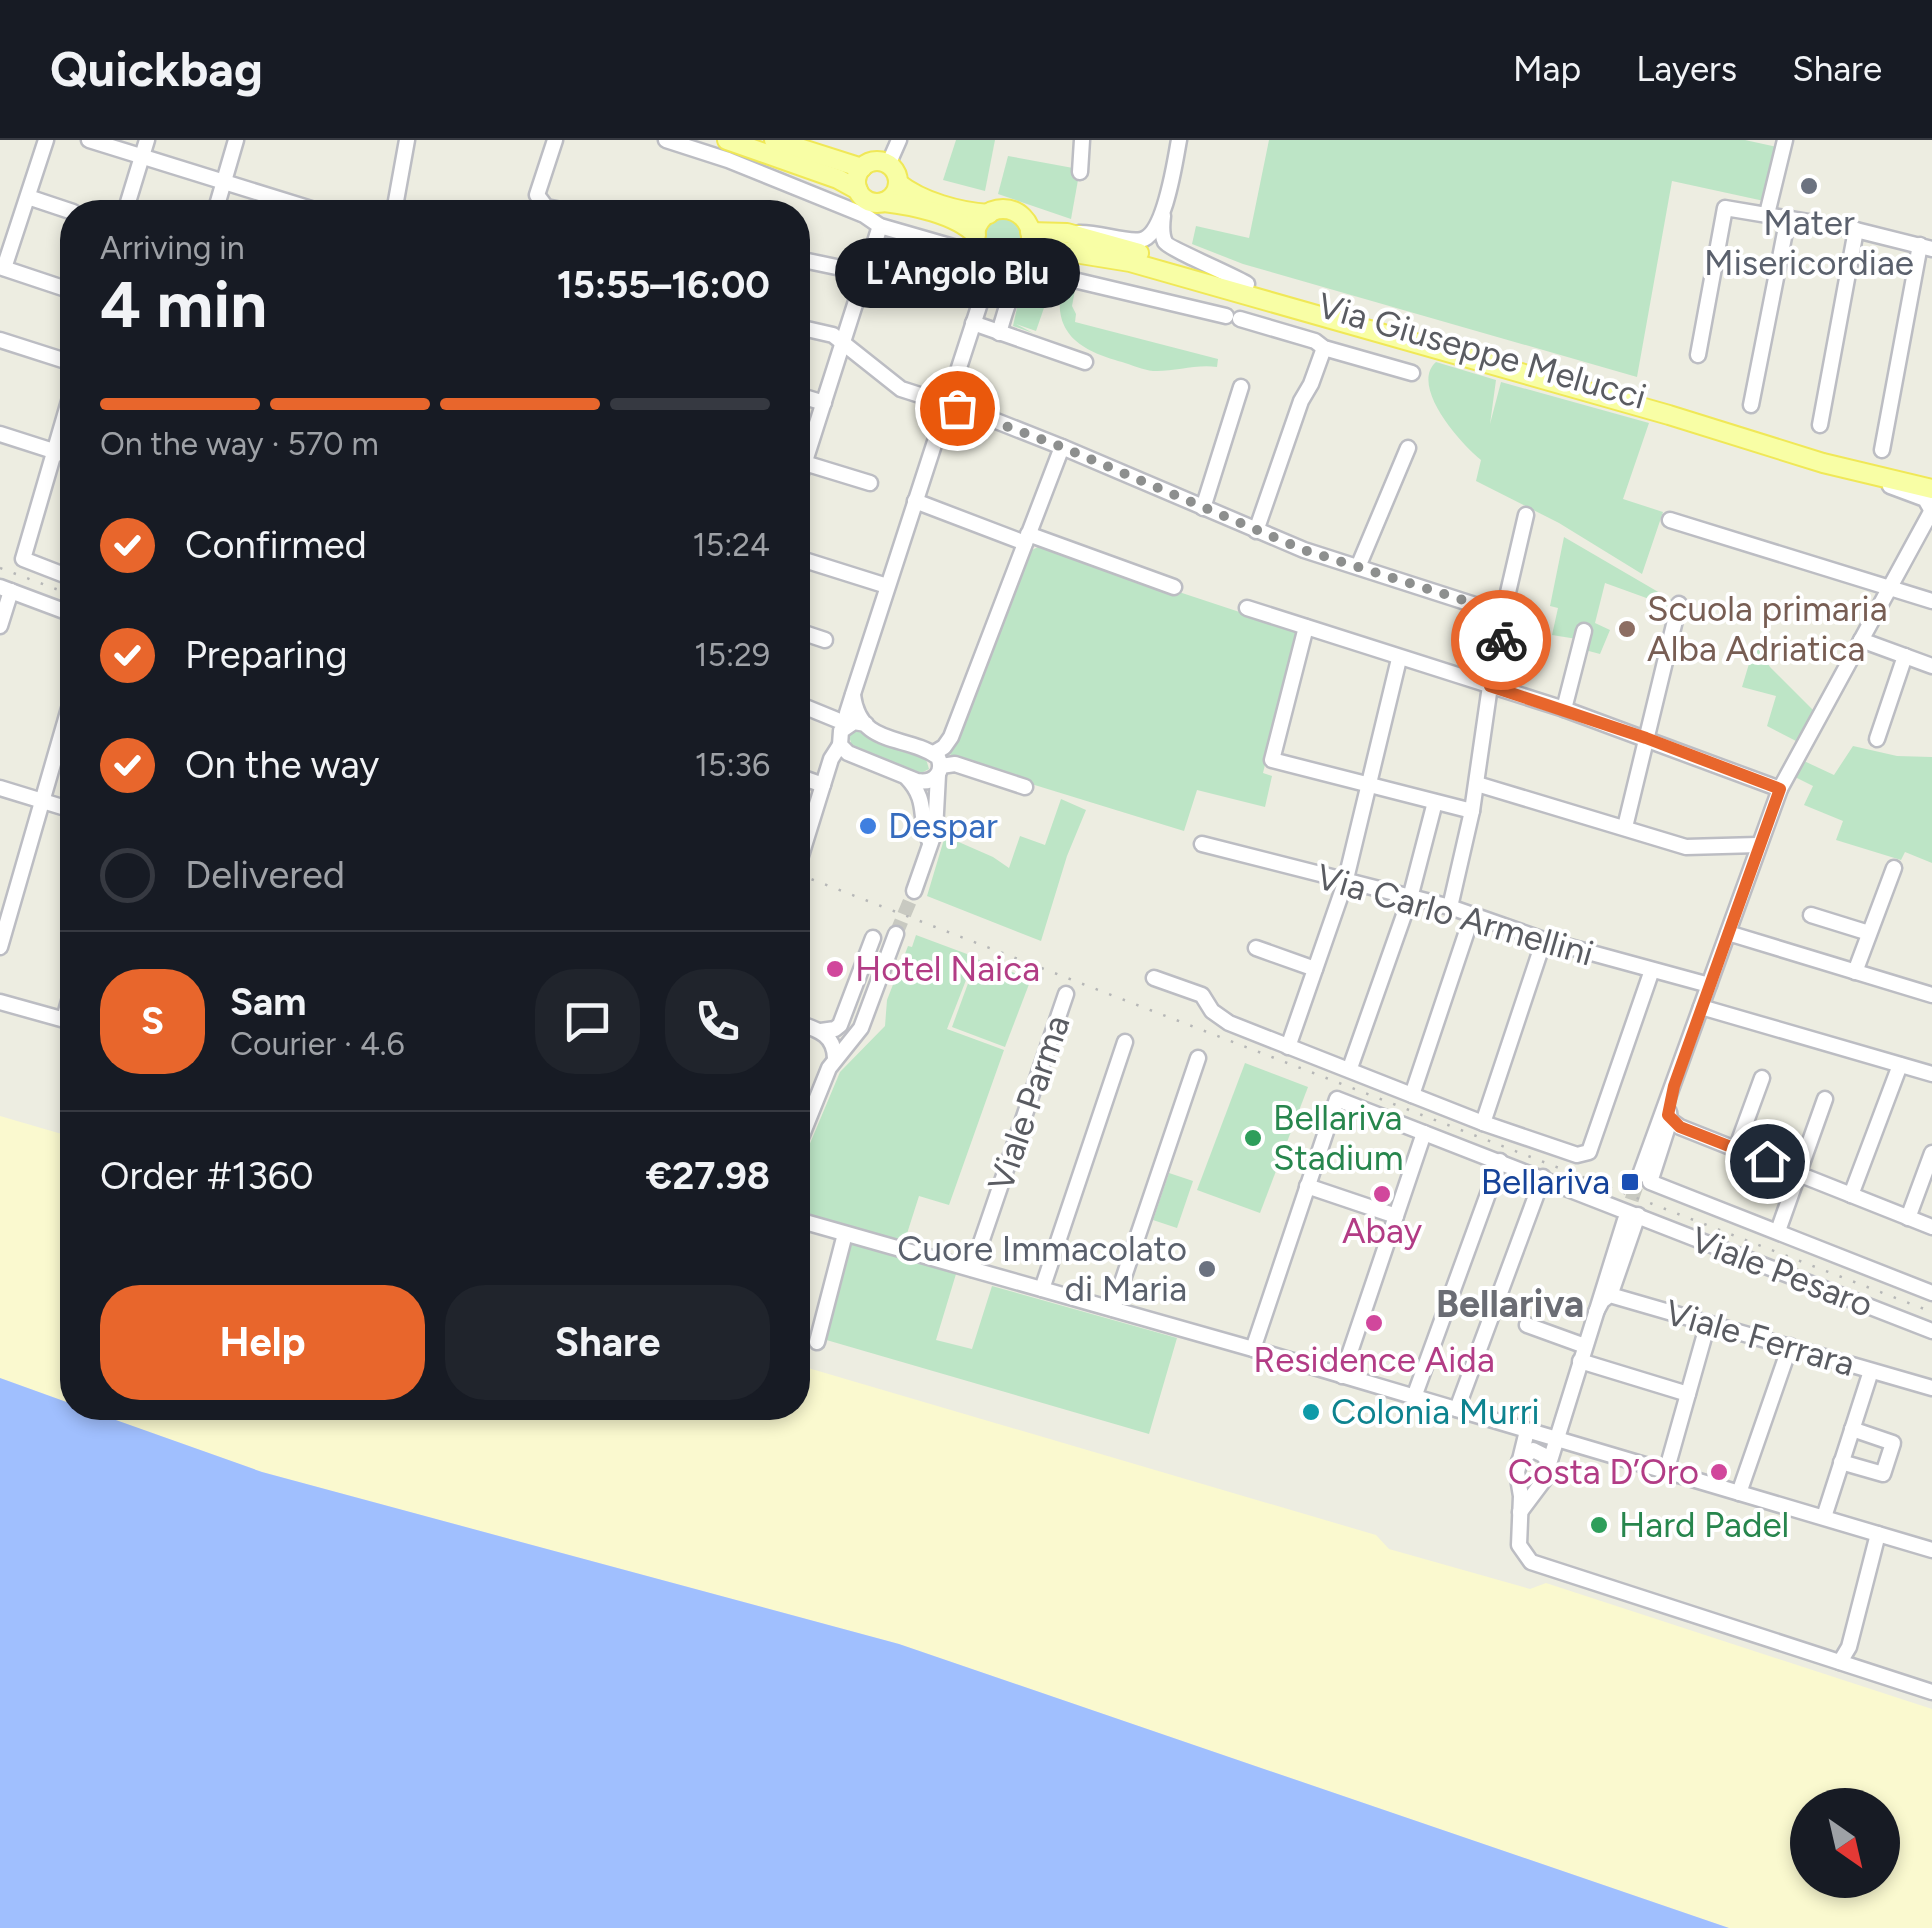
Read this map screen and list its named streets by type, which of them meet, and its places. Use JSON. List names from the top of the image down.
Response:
{
  "streets": {
    "main road": ["Via Giuseppe Melucci"],
    "street": [
      "Via Carlo Armellini",
      "Viale Parma",
      "Viale Pesaro",
      "Viale Ferrara"
    ]
  },
  "districts": ["Bellariva"],
  "places": {
    "other": [
      "Mater Misericordiae",
      "L'Angolo Blu",
      "Scuola primaria Alba Adriatica",
      "Despar",
      "Hotel Naica",
      "Bellariva Stadium",
      "Abay",
      "Cuore Immacolato di Maria",
      "Residence Aida",
      "Colonia Murri",
      "Costa D’Oro",
      "Hard Padel"
    ],
    "transit": ["Bellariva"]
  },
  "north": "bottom right",
  "page": {
    "header": "Quickbag",
    "nav": ["Map", "Layers", "Share"],
    "heading": ["4 min", "Arriving in", "15:55–16:00"],
    "panel": [
      "Sam",
      "Courier · 4.6",
      "Order #1360",
      "€27.98"
    ],
    "bubble": "L'Angolo Blu",
    "bar": "On the way · 570 m",
    "list": [
      ["Confirmed", "15:24"],
      ["Preparing", "15:29"],
      ["On the way", "15:36"],
      "Delivered"
    ],
    "round": "S",
    "buttons": ["Help", "Share"]
  }
}
